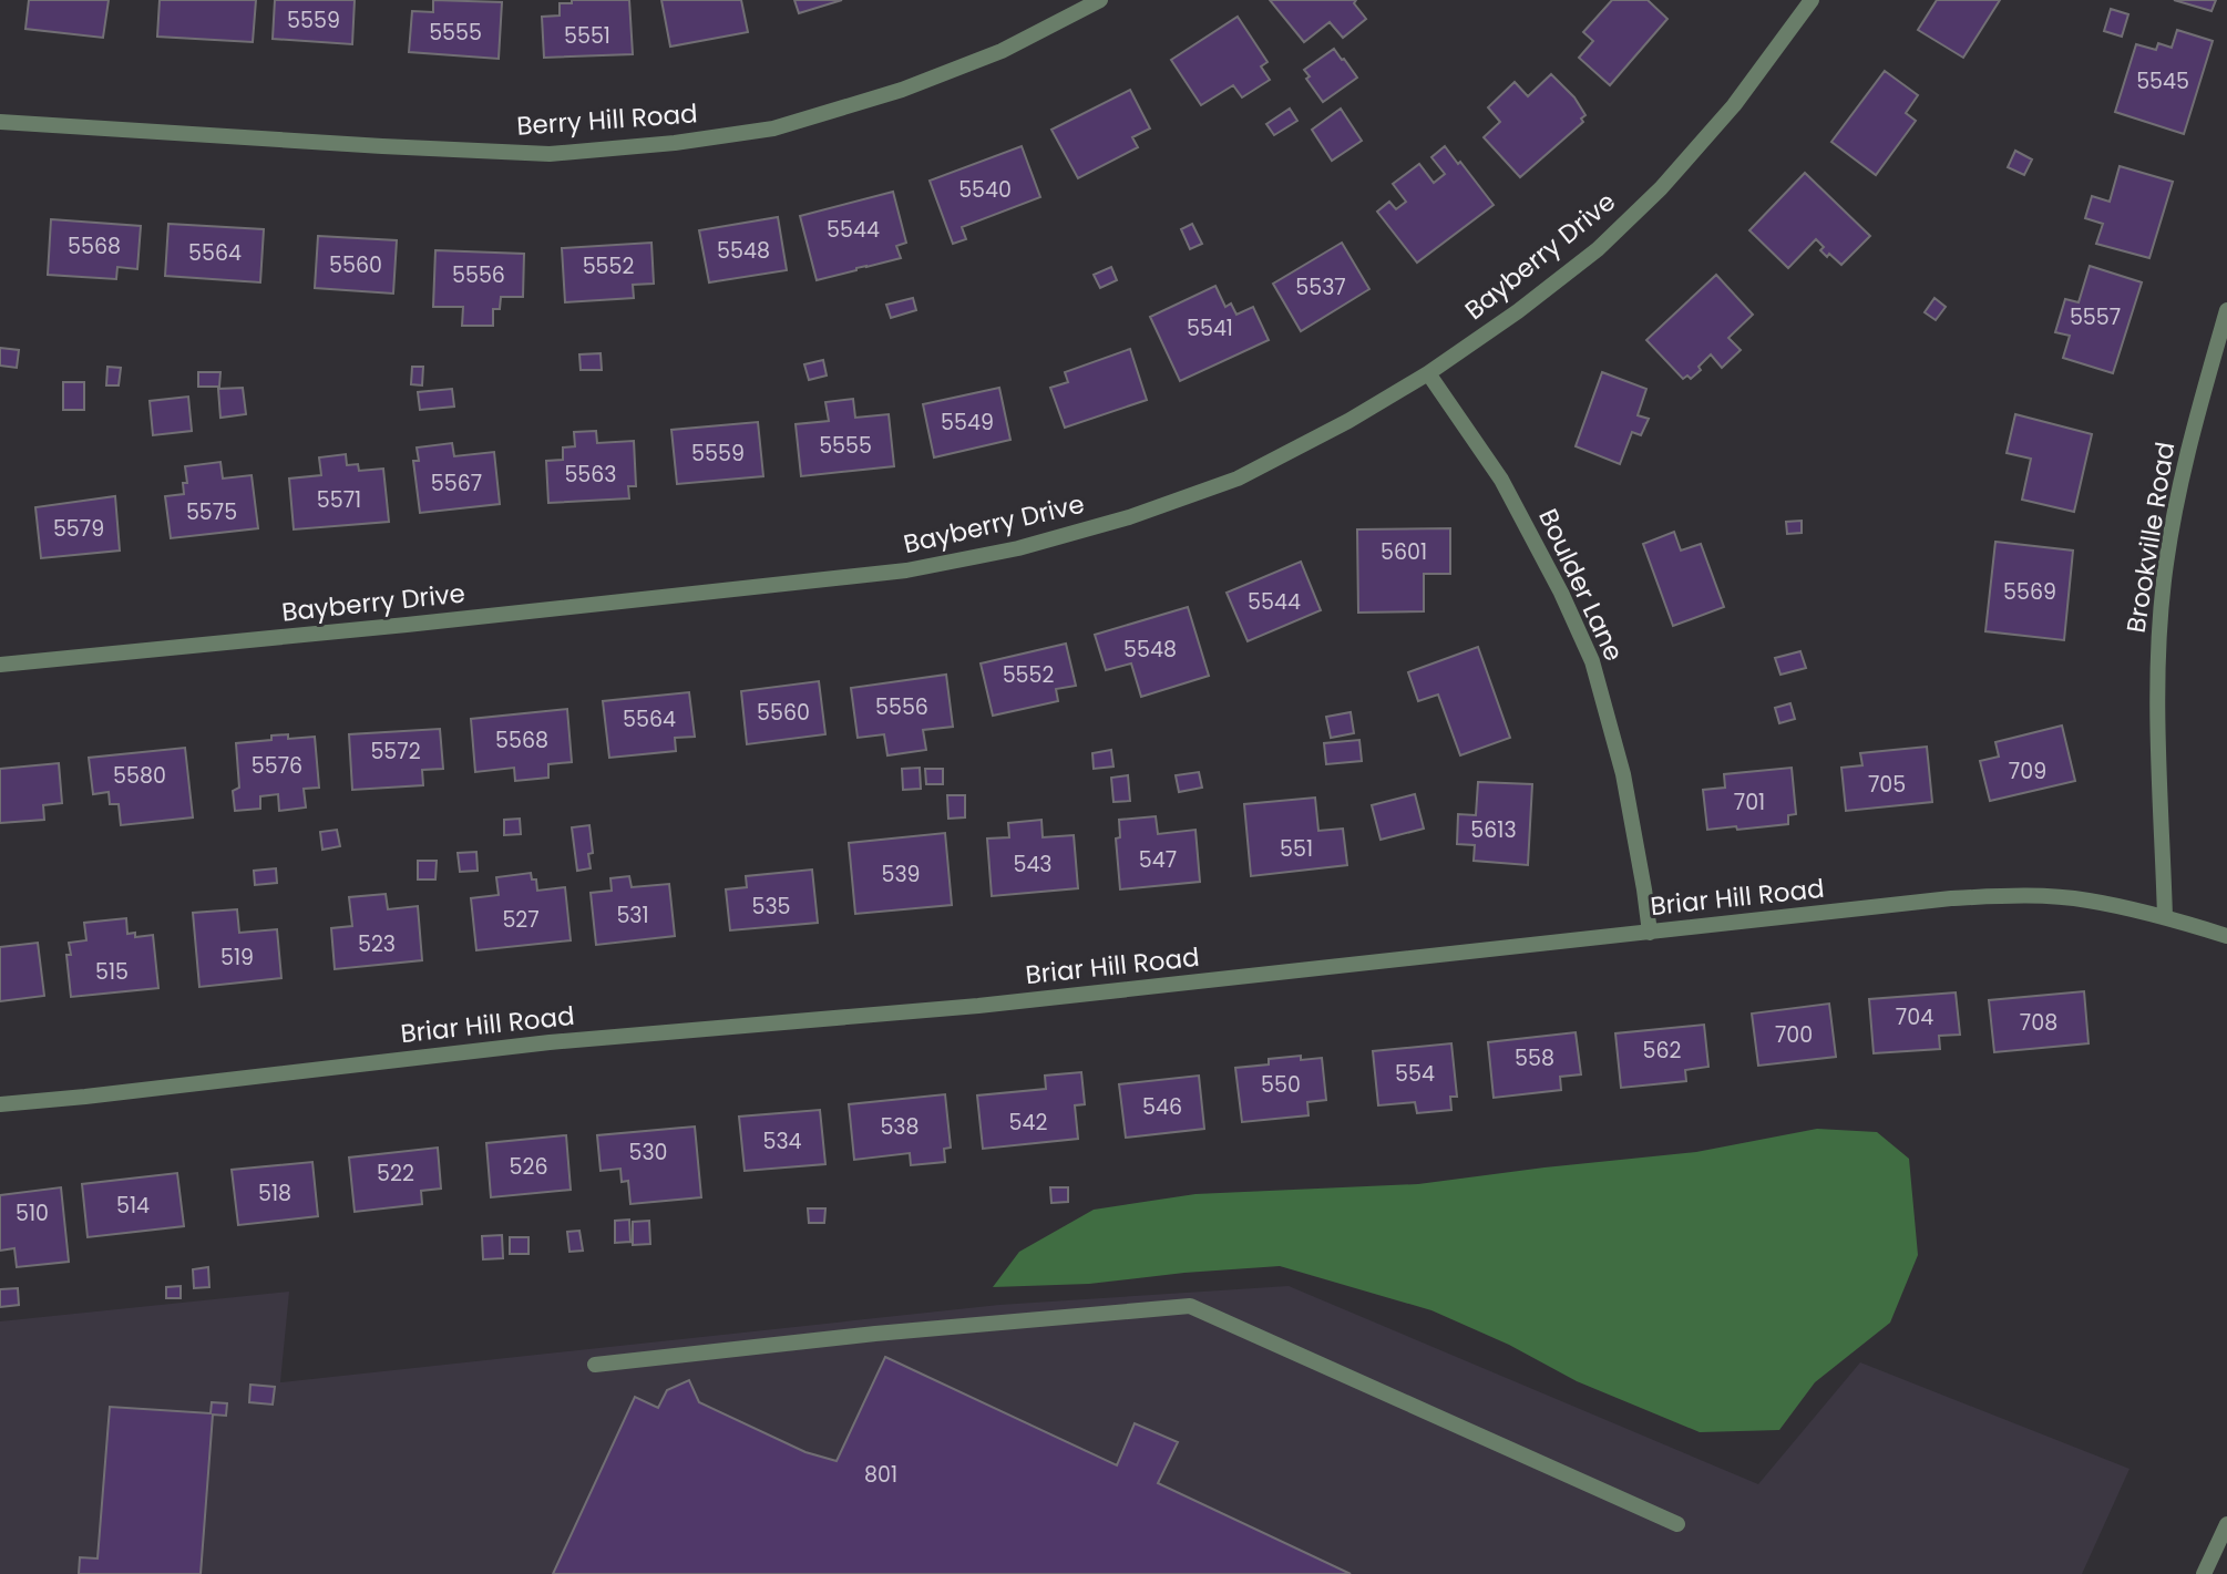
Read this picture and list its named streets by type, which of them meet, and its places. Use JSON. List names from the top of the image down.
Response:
{
  "streets": {
    "street": [
      "Berry Hill Road",
      "Bayberry Drive",
      "Brookville Road",
      "Boulder Lane",
      "Briar Hill Road"
    ]
  },
  "crossings": [
    ["Bayberry Drive", "Boulder Lane"],
    ["Brookville Road", "Briar Hill Road"],
    ["Boulder Lane", "Briar Hill Road"]
  ],
  "house_numbers": [
    "5559",
    "5555",
    "5551",
    "5545",
    "5540",
    "5544",
    "5568",
    "5548",
    "5564",
    "5560",
    "5552",
    "5556",
    "5537",
    "5557",
    "5541",
    "5549",
    "5555",
    "5559",
    "5563",
    "5567",
    "5571",
    "5575",
    "5579",
    "5601",
    "5569",
    "5544",
    "5548",
    "5552",
    "5556",
    "5560",
    "5564",
    "5568",
    "5572",
    "5576",
    "709",
    "5580",
    "705",
    "701",
    "5613",
    "551",
    "547",
    "543",
    "539",
    "535",
    "531",
    "527",
    "523",
    "519",
    "515",
    "704",
    "708",
    "700",
    "562",
    "558",
    "554",
    "550",
    "546",
    "542",
    "538",
    "534",
    "530",
    "526",
    "522",
    "518",
    "514",
    "510",
    "801"
  ]
}
